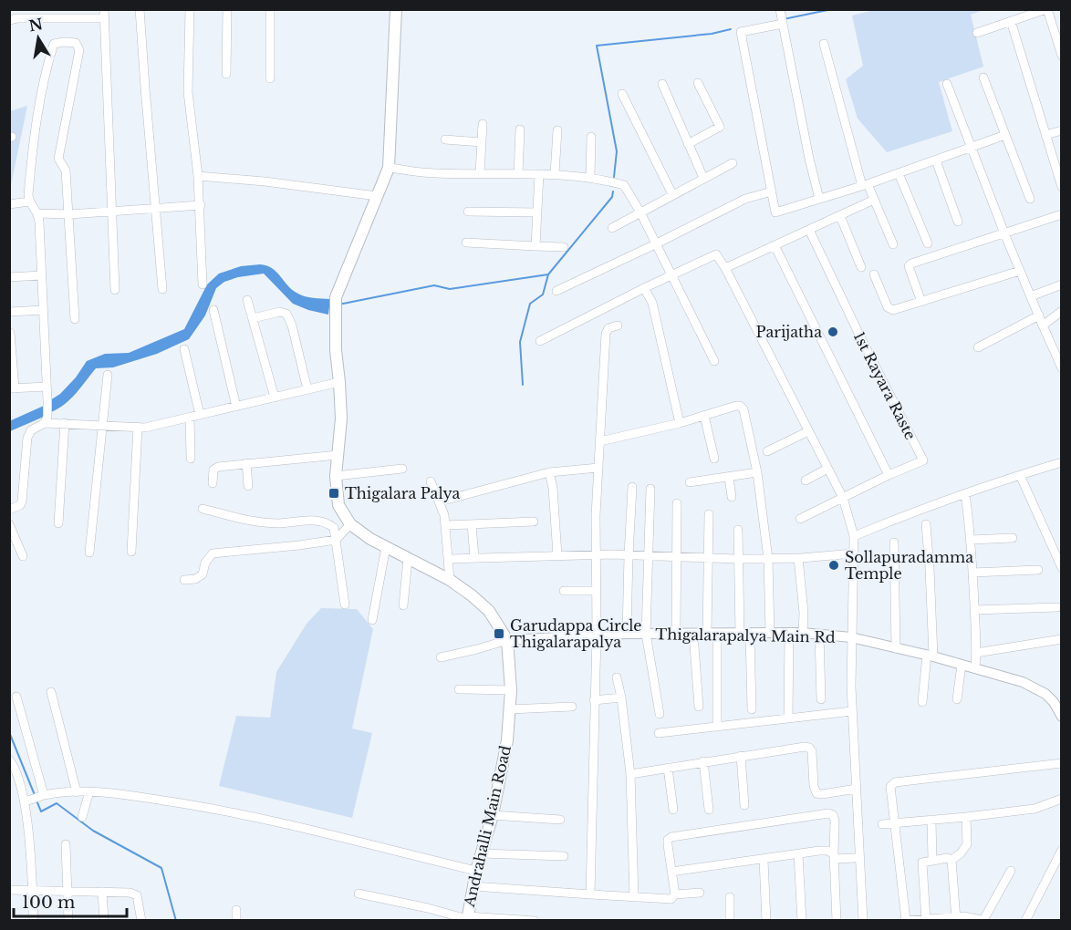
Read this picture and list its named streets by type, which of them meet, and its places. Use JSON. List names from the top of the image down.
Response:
{
  "streets": {
    "main road": ["Andrahalli Main Road"],
    "street": ["1st Rayara Raste", "Thigalarapalya Main Rd"]
  },
  "crossings": [
    ["Thigalarapalya Main Rd", "Andrahalli Main Road"]
  ],
  "places": {
    "other": ["Parijatha", "Sollapuradamma Temple"],
    "transit": ["Thigalara Palya", "Garudappa Circle Thigalarapalya"]
  },
  "scale_bar": "100 m",
  "north": "top"
}
